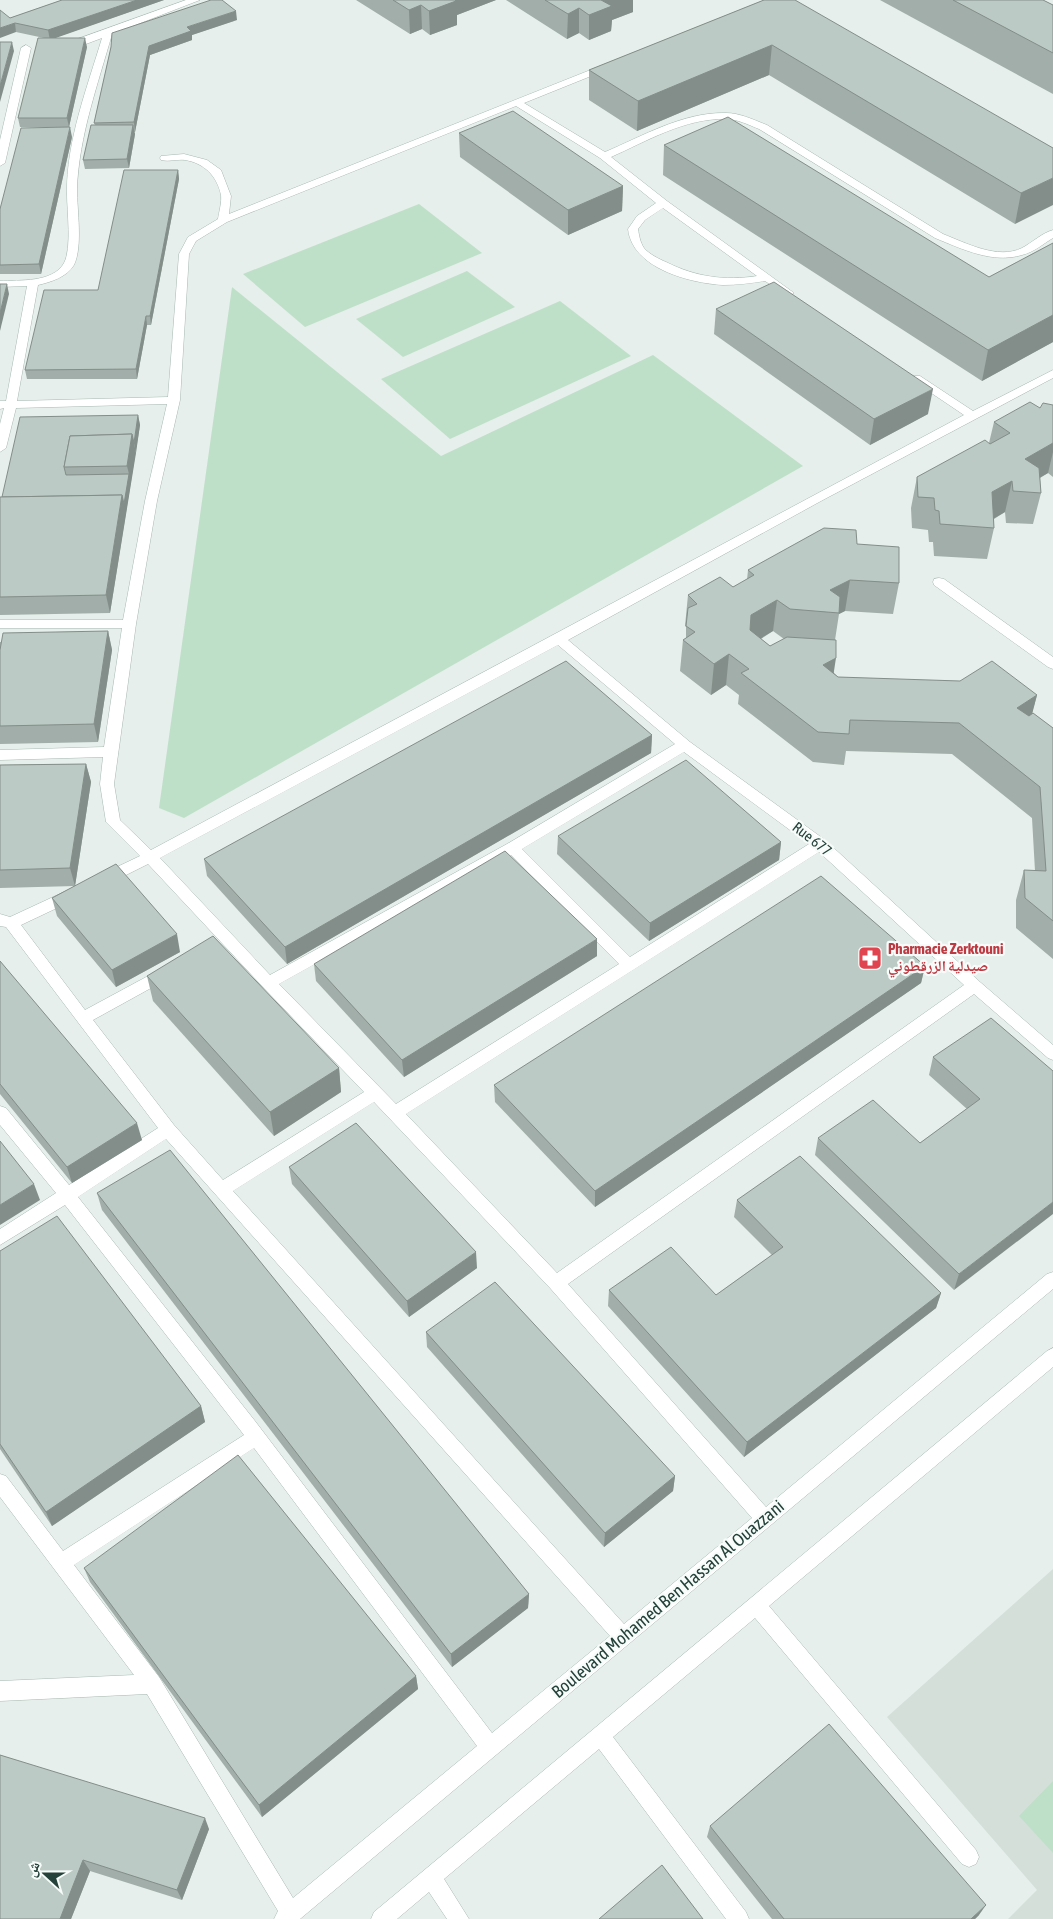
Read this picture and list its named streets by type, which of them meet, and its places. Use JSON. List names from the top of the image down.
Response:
{
  "streets": {
    "street": ["Rue 677", "Boulevard Mohamed Ben Hassan Al Ouazzani"]
  },
  "places": {
    "pharmacy": ["Pharmacie Zerktouni صيدلية الزرقطوني"]
  },
  "north": "left"
}
